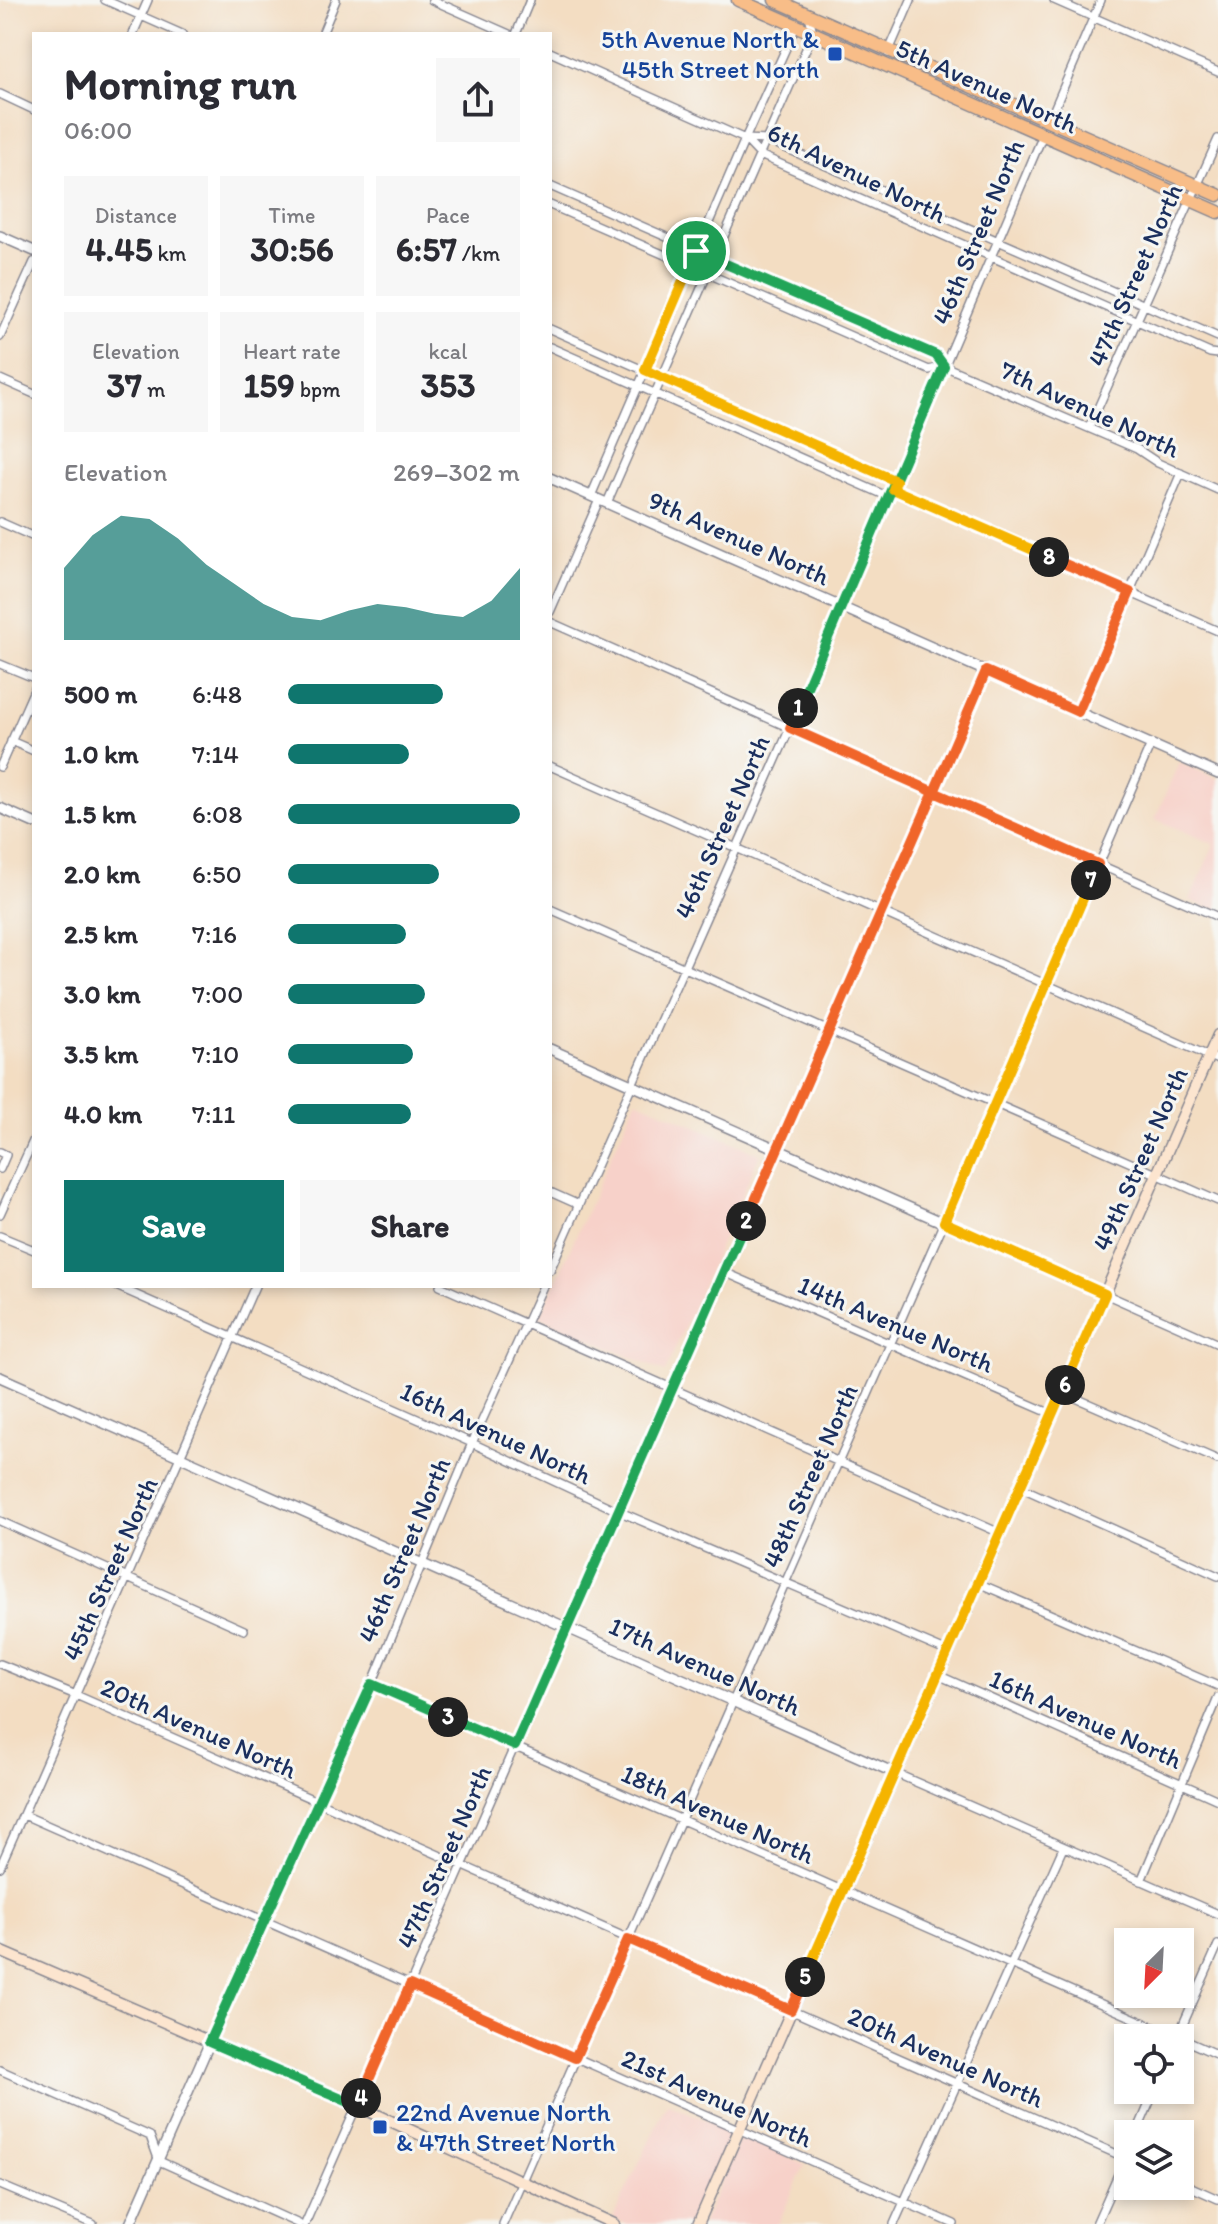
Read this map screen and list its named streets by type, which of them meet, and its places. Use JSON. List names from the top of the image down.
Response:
{
  "streets": {
    "main road": ["5th Avenue North", "49th Street North"],
    "street": [
      "6th Avenue North",
      "46th Street North",
      "47th Street North",
      "7th Avenue North",
      "9th Avenue North",
      "14th Avenue North",
      "16th Avenue North",
      "48th Street North",
      "45th Street North",
      "17th Avenue North",
      "20th Avenue North",
      "18th Avenue North",
      "21st Avenue North"
    ]
  },
  "crossings": [
    ["5th Avenue North", "46th Street North"],
    ["5th Avenue North", "47th Street North"],
    ["6th Avenue North", "46th Street North"],
    ["6th Avenue North", "47th Street North"],
    ["46th Street North", "7th Avenue North"],
    ["46th Street North", "9th Avenue North"],
    ["46th Street North", "16th Avenue North"],
    ["46th Street North", "17th Avenue North"],
    ["46th Street North", "20th Avenue North"],
    ["46th Street North", "18th Avenue North"],
    ["46th Street North", "21st Avenue North"],
    ["47th Street North", "7th Avenue North"],
    ["47th Street North", "9th Avenue North"],
    ["47th Street North", "14th Avenue North"],
    ["47th Street North", "16th Avenue North"],
    ["47th Street North", "17th Avenue North"],
    ["47th Street North", "20th Avenue North"],
    ["47th Street North", "18th Avenue North"],
    ["47th Street North", "21st Avenue North"],
    ["9th Avenue North", "48th Street North"],
    ["49th Street North", "14th Avenue North"],
    ["49th Street North", "16th Avenue North"],
    ["49th Street North", "17th Avenue North"],
    ["49th Street North", "20th Avenue North"],
    ["49th Street North", "18th Avenue North"],
    ["49th Street North", "21st Avenue North"],
    ["14th Avenue North", "48th Street North"],
    ["16th Avenue North", "48th Street North"],
    ["16th Avenue North", "45th Street North"],
    ["48th Street North", "17th Avenue North"],
    ["48th Street North", "20th Avenue North"],
    ["48th Street North", "18th Avenue North"],
    ["48th Street North", "21st Avenue North"],
    ["45th Street North", "17th Avenue North"],
    ["45th Street North", "20th Avenue North"],
    ["45th Street North", "21st Avenue North"]
  ],
  "places": {
    "transit": ["5th Avenue North & 45th Street North", "22nd Avenue North & 47th Street North"]
  },
  "north": "bottom left",
  "page": {
    "heading": ["Morning run", "06:00"],
    "stats": [
      ["Distance", "4.45 km"],
      ["Time", "30:56"],
      ["Pace", "6:57 /km"],
      ["Elevation", "37 m"],
      ["Heart rate", "159 bpm"],
      ["kcal", "353"]
    ],
    "chart": ["Elevation", "269–302 m"],
    "pins": [
      "8",
      "1",
      "7",
      "2",
      "6",
      "3",
      "5",
      "4"
    ],
    "list": [
      {
        "name": "500 m",
        "note": "6:48"
      },
      {
        "name": "1.0 km",
        "note": "7:14"
      },
      {
        "name": "1.5 km",
        "note": "6:08"
      },
      {
        "name": "2.0 km",
        "note": "6:50"
      },
      {
        "name": "2.5 km",
        "note": "7:16"
      },
      {
        "name": "3.0 km",
        "note": "7:00"
      },
      {
        "name": "3.5 km",
        "note": "7:10"
      },
      {
        "name": "4.0 km",
        "note": "7:11"
      }
    ],
    "buttons": ["Save", "Share"]
  }
}
